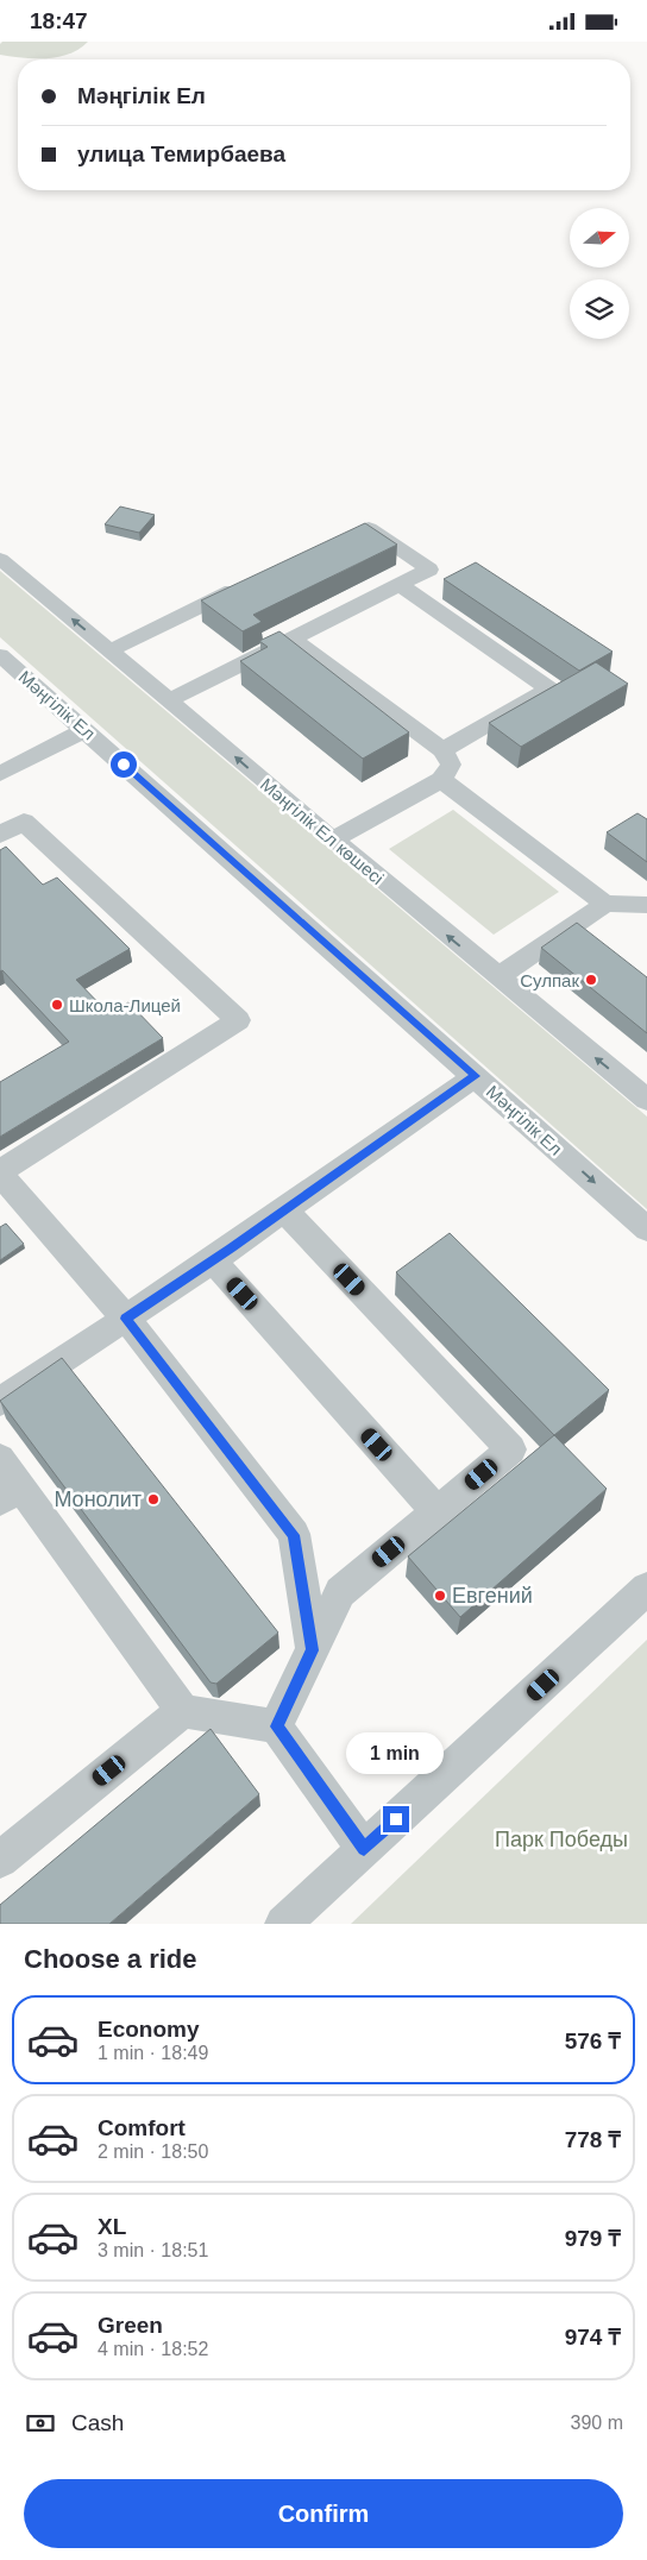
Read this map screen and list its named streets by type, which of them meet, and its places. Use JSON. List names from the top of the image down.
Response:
{
  "streets": {
    "street": ["Мәңгілік Ел", "Мәңгілік Ел көшесі"]
  },
  "parks": ["Парк Победы"],
  "places": [
    "Сулпак",
    "Школа-Лицей",
    "Монолит",
    "Евгений"
  ],
  "north": "right",
  "page": {
    "status": "18:47",
    "banner": ["Мәңгілік Ел", "улица Темирбаева"],
    "bubble": "1 min",
    "heading": "Choose a ride",
    "list": [
      {
        "name": "Economy",
        "note": "1 min · 18:49",
        "value": "576 ₸"
      },
      {
        "name": "Comfort",
        "note": "2 min · 18:50",
        "value": "778 ₸"
      },
      {
        "name": "XL",
        "note": "3 min · 18:51",
        "value": "979 ₸"
      },
      {
        "name": "Green",
        "note": "4 min · 18:52",
        "value": "974 ₸"
      }
    ],
    "pay": ["Cash", "390 m"],
    "buttons": "Confirm"
  }
}
